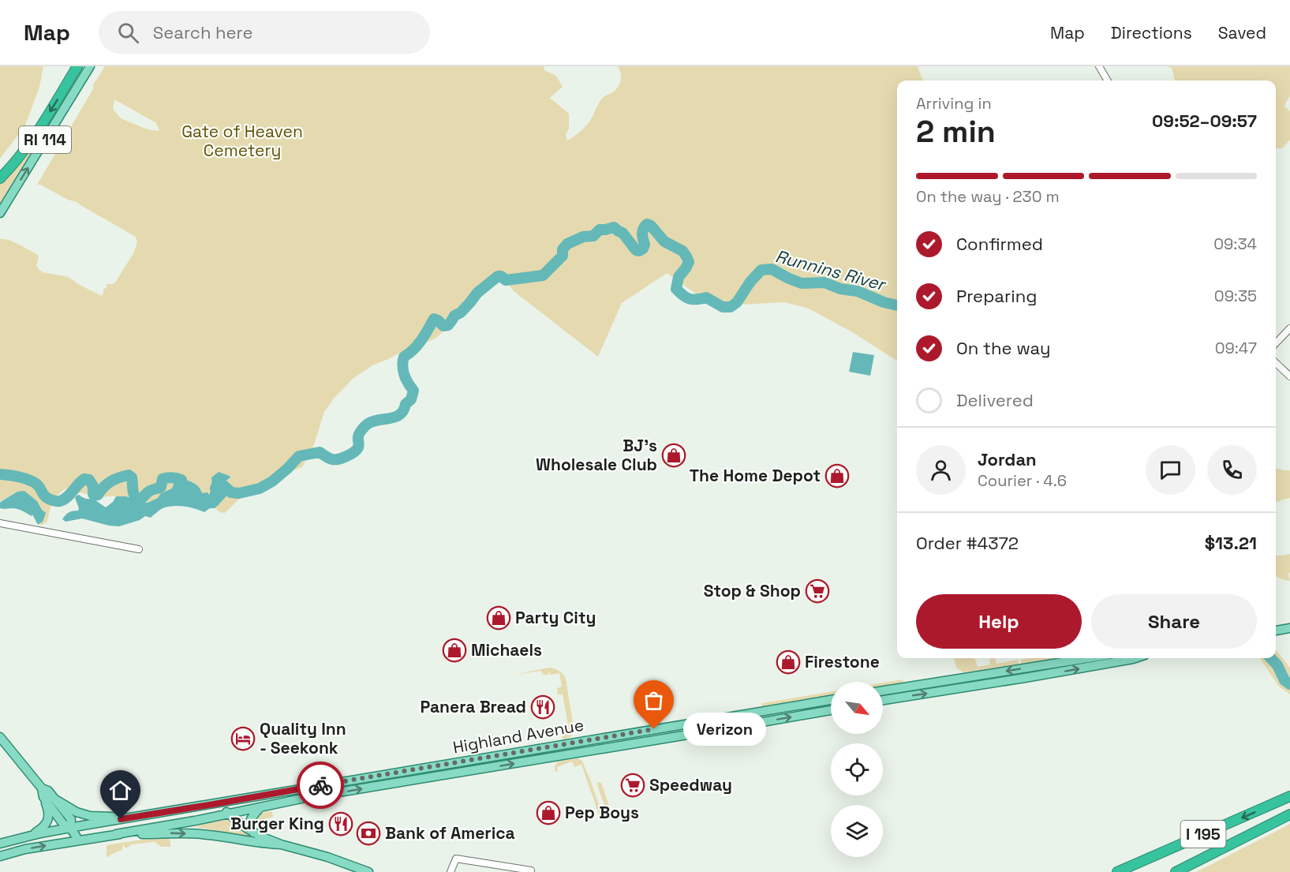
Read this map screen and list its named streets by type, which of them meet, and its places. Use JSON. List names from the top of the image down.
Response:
{
  "streets": {
    "highway": ["RI 114", "I 195"],
    "main road": ["Highland Avenue"]
  },
  "water": ["Runnins River"],
  "parks": ["Gate of Heaven Cemetery"],
  "places": {
    "shop": [
      "BJ's Wholesale Club",
      "The Home Depot",
      "Party City",
      "Michaels",
      "Firestone",
      "Pep Boys"
    ],
    "supermarket": ["Stop & Shop", "Speedway"],
    "restaurant": ["Panera Bread", "Burger King"],
    "other": ["Verizon"],
    "hotel": ["Quality Inn - Seekonk"],
    "bank": ["Bank of America"]
  },
  "north": "bottom right",
  "page": {
    "header": "Map",
    "search": "Search here",
    "nav": ["Map", "Directions", "Saved"],
    "heading": ["2 min", "Arriving in", "09:52–09:57"],
    "panel": [
      "Jordan",
      "Courier · 4.6",
      "Order #4372",
      "$13.21"
    ],
    "bar": "On the way · 230 m",
    "list": [
      ["Confirmed", "09:34"],
      ["Preparing", "09:35"],
      ["On the way", "09:47"],
      "Delivered"
    ],
    "buttons": ["Help", "Share"],
    "bubble": "Verizon"
  }
}
